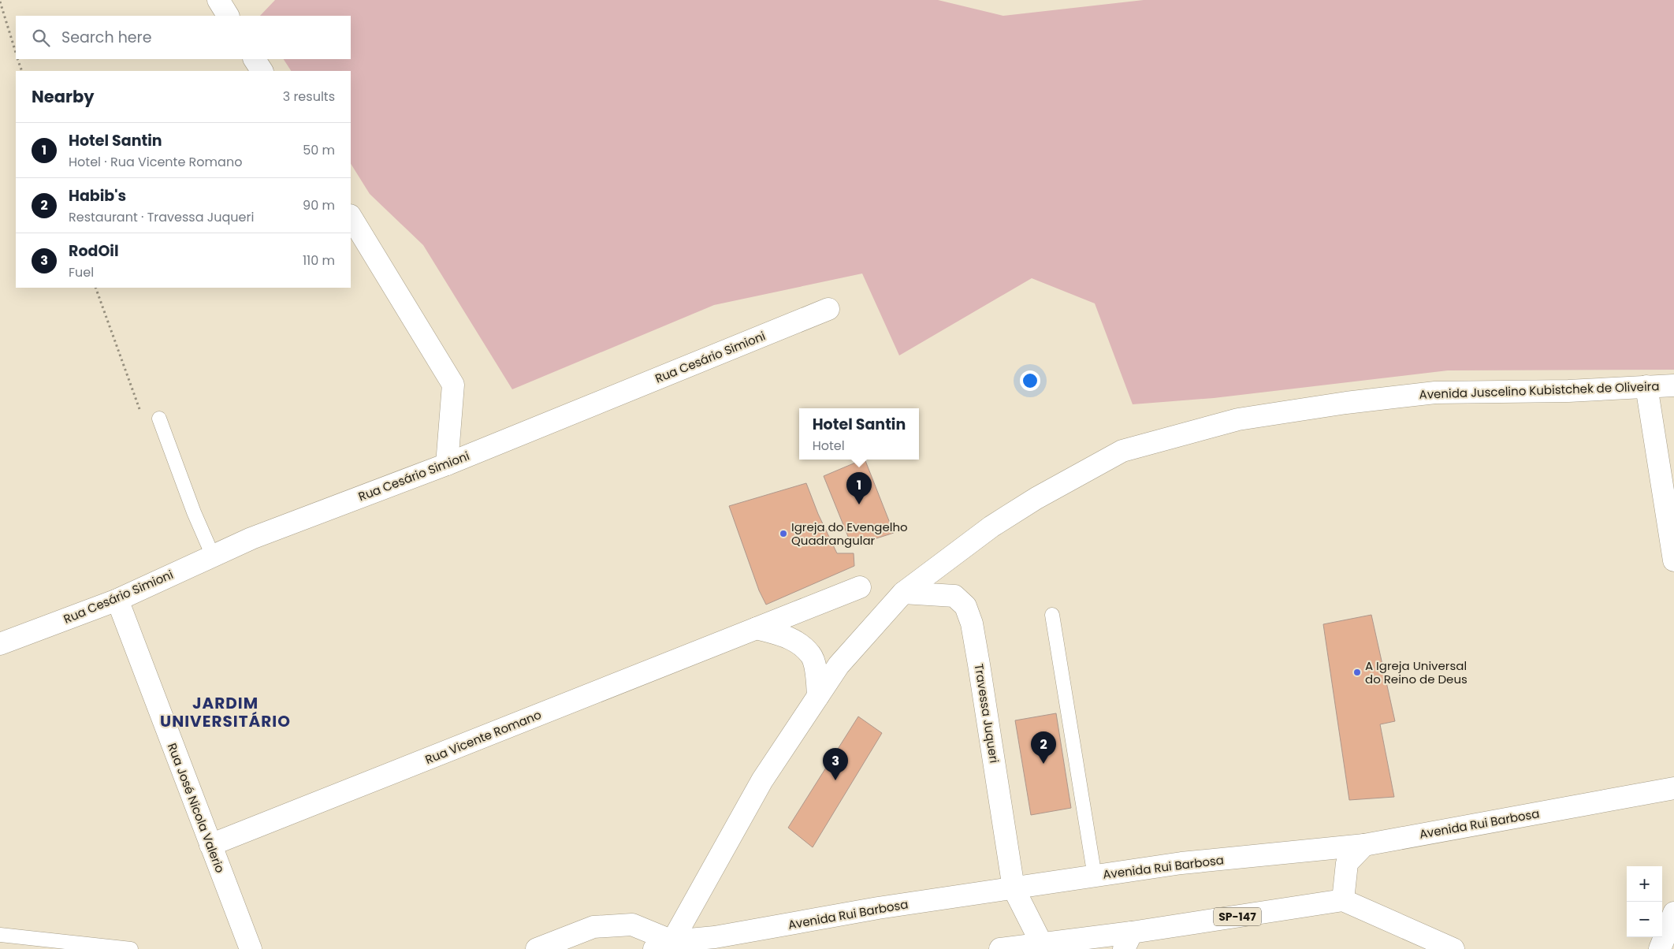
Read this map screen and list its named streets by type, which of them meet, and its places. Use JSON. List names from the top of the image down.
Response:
{
  "streets": {
    "street": [
      "Rua Cesário Simioni",
      "Avenida Juscelino Kubistchek de Oliveira",
      "Travessa Juqueri",
      "Rua Vicente Romano",
      "Rua José Nicola Valerio",
      "Avenida Rui Barbosa",
      "SP-147"
    ]
  },
  "crossings": [
    ["Rua Cesário Simioni", "Rua José Nicola Valerio"],
    ["Avenida Juscelino Kubistchek de Oliveira", "Travessa Juqueri"],
    ["Avenida Juscelino Kubistchek de Oliveira", "Avenida Rui Barbosa"],
    ["Travessa Juqueri", "Avenida Rui Barbosa"],
    ["Travessa Juqueri", "SP-147"],
    ["Rua Vicente Romano", "Rua José Nicola Valerio"]
  ],
  "districts": ["JARDIM UNIVERSITÁRIO"],
  "places": ["Igreja do Evengelho Quadrangular", "A Igreja Universal do Reino de Deus"],
  "page": {
    "search": "Search here",
    "heading": ["Nearby", "3 results"],
    "list": [
      {
        "mark": "1",
        "name": "Hotel Santin",
        "note": "Hotel · Rua Vicente Romano",
        "value": "50 m"
      },
      {
        "mark": "2",
        "name": "Habib's",
        "note": "Restaurant · Travessa Juqueri",
        "value": "90 m"
      },
      {
        "mark": "3",
        "name": "RodOil",
        "note": "Fuel",
        "value": "110 m"
      }
    ],
    "popup": ["Hotel Santin", "Hotel"],
    "pins": ["1", "2", "3"],
    "map_buttons": ["+", "−"]
  }
}
